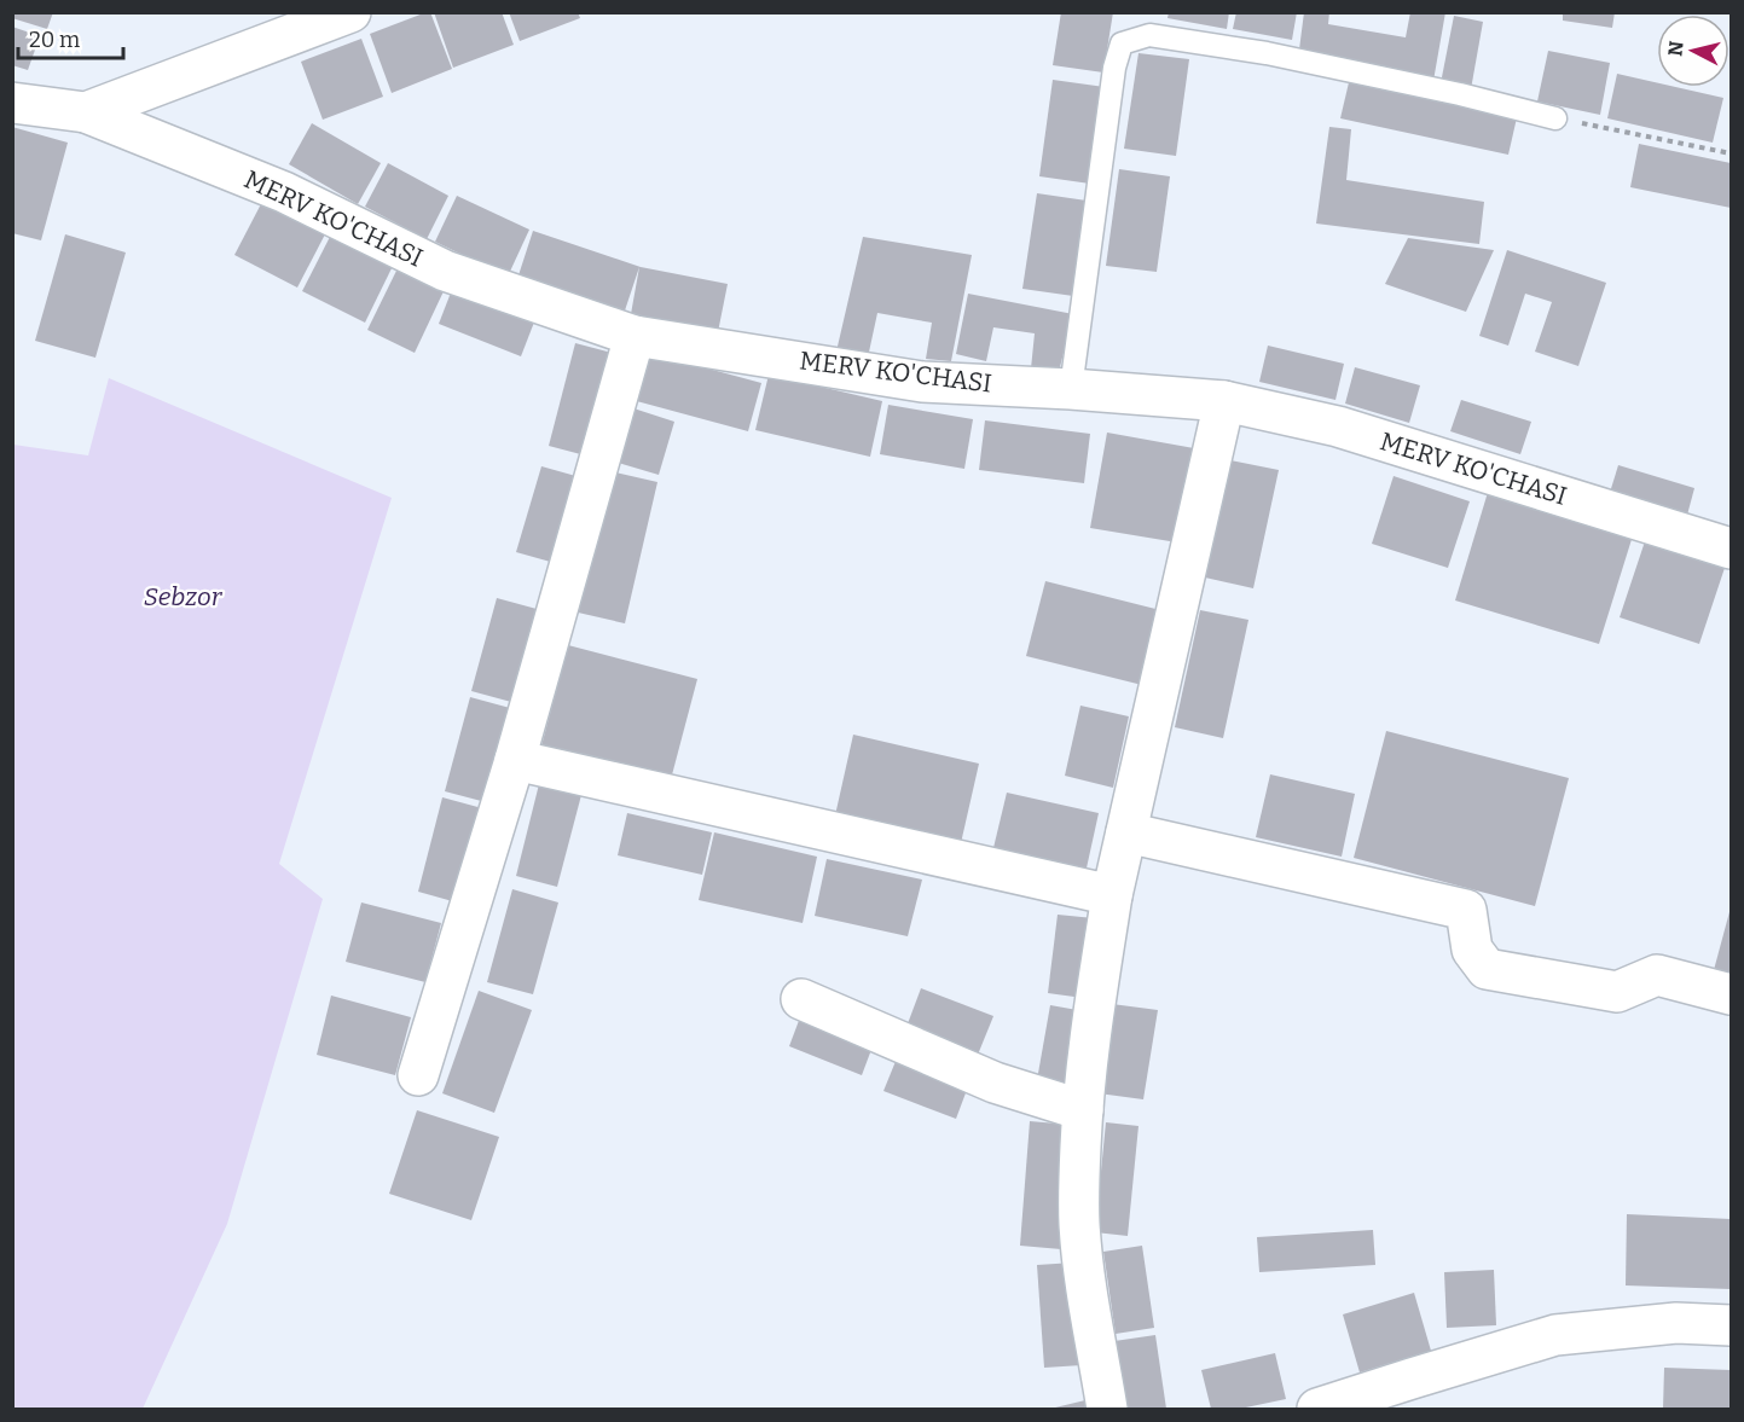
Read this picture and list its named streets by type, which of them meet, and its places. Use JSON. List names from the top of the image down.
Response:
{
  "streets": {
    "street": ["MERV KO'CHASI"]
  },
  "parks": ["Sebzor"],
  "scale_bar": "20 m",
  "north": "left"
}
